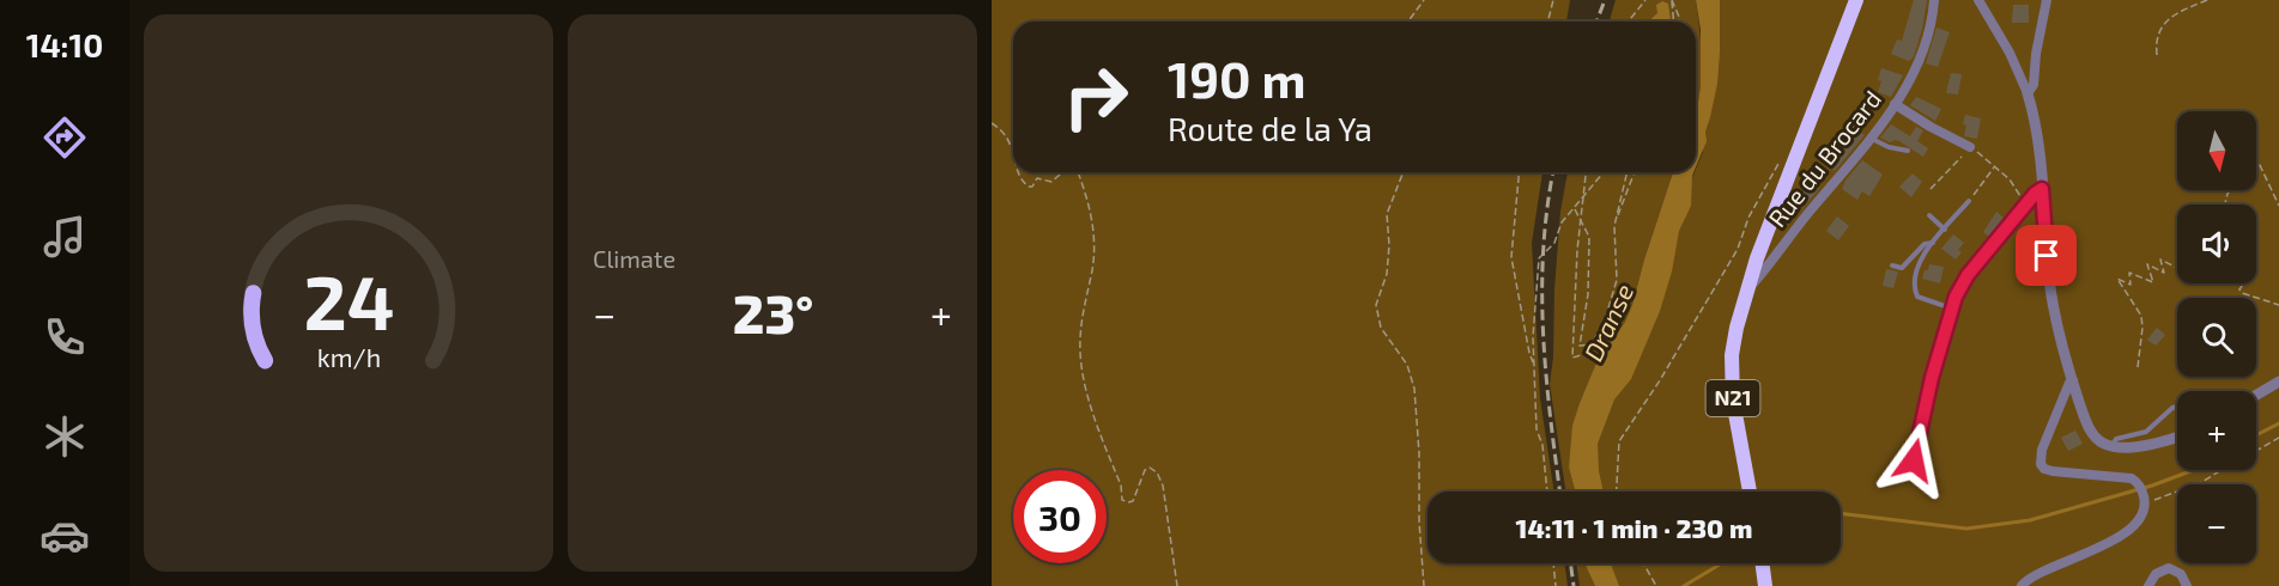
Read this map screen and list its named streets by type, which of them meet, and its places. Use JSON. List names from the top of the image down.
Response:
{
  "streets": {
    "main road": ["N21"],
    "street": ["Rue du Brocard"]
  },
  "crossings": [
    ["Rue du Brocard", "N21"]
  ],
  "water": ["Dranse"],
  "north": "bottom",
  "page": {
    "tabs": "14:10",
    "tile": "Climate",
    "turn": ["190 m", "Route de la Ya"],
    "map_buttons": ["+", "−"],
    "heat": ["−", "23°", "+"],
    "limit": "30",
    "trip": "14:11 · 1 min · 230 m",
    "gauge": ["24", "km/h"]
  }
}
